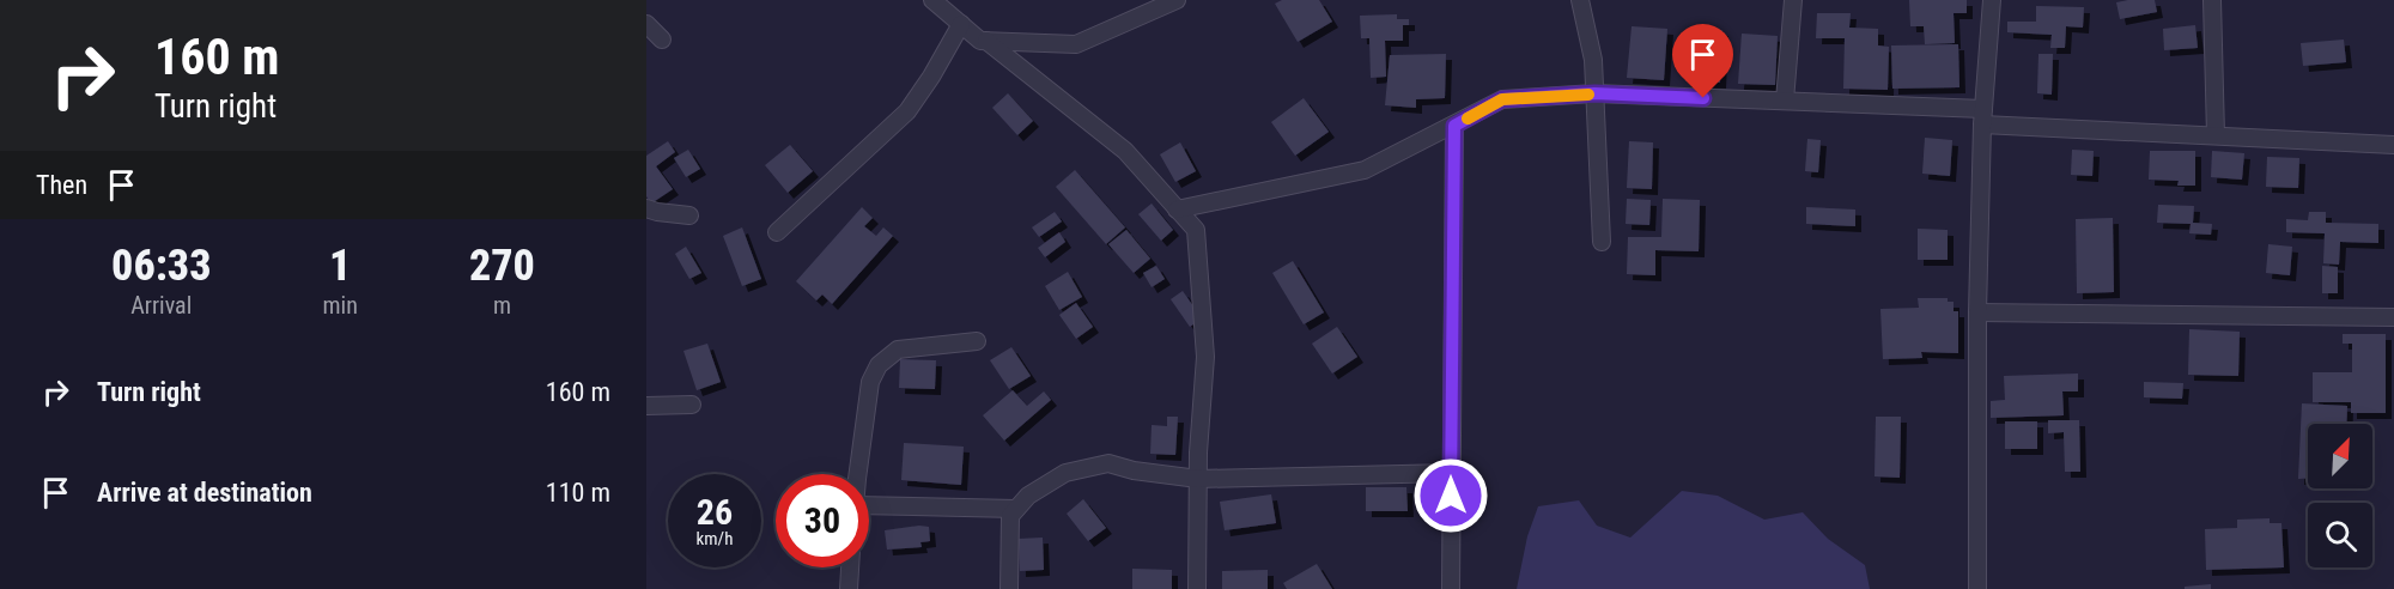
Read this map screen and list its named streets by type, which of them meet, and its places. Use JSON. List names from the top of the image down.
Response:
{
  "north": "top right",
  "page": {
    "turn": ["160 m", "Turn right"],
    "then": "Then",
    "eta": [
      "06:33",
      "Arrival",
      "1",
      "min",
      "270",
      "m"
    ],
    "list": [
      {
        "name": "Turn right",
        "value": "160 m"
      },
      {
        "name": "Arrive at destination",
        "value": "110 m"
      }
    ],
    "speed": "26 km/h",
    "limit": "30"
  }
}
